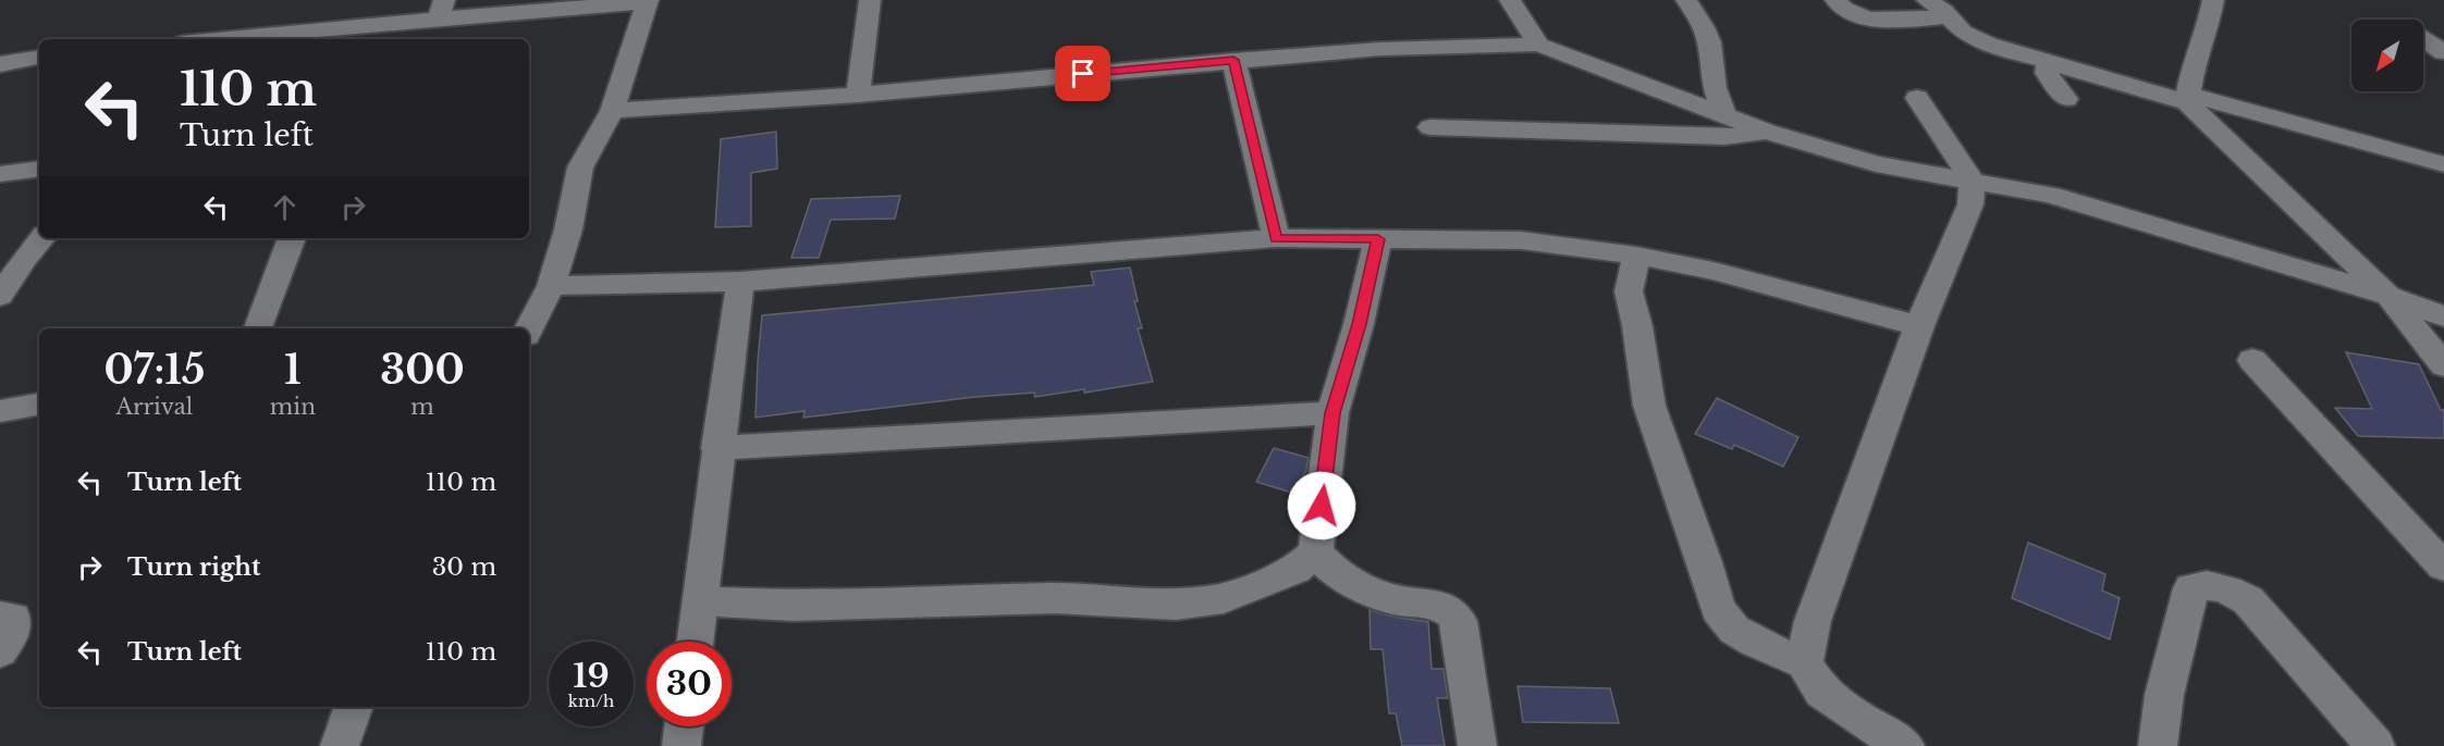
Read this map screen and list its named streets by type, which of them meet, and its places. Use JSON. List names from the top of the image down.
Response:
{
  "north": "bottom left",
  "page": {
    "turn": ["110 m", "Turn left"],
    "eta": [
      "07:15",
      "Arrival",
      "1",
      "min",
      "300",
      "m"
    ],
    "list": [
      {
        "name": "Turn left",
        "value": "110 m"
      },
      {
        "name": "Turn right",
        "value": "30 m"
      },
      {
        "name": "Turn left",
        "value": "110 m"
      }
    ],
    "speed": "19 km/h",
    "limit": "30"
  }
}
